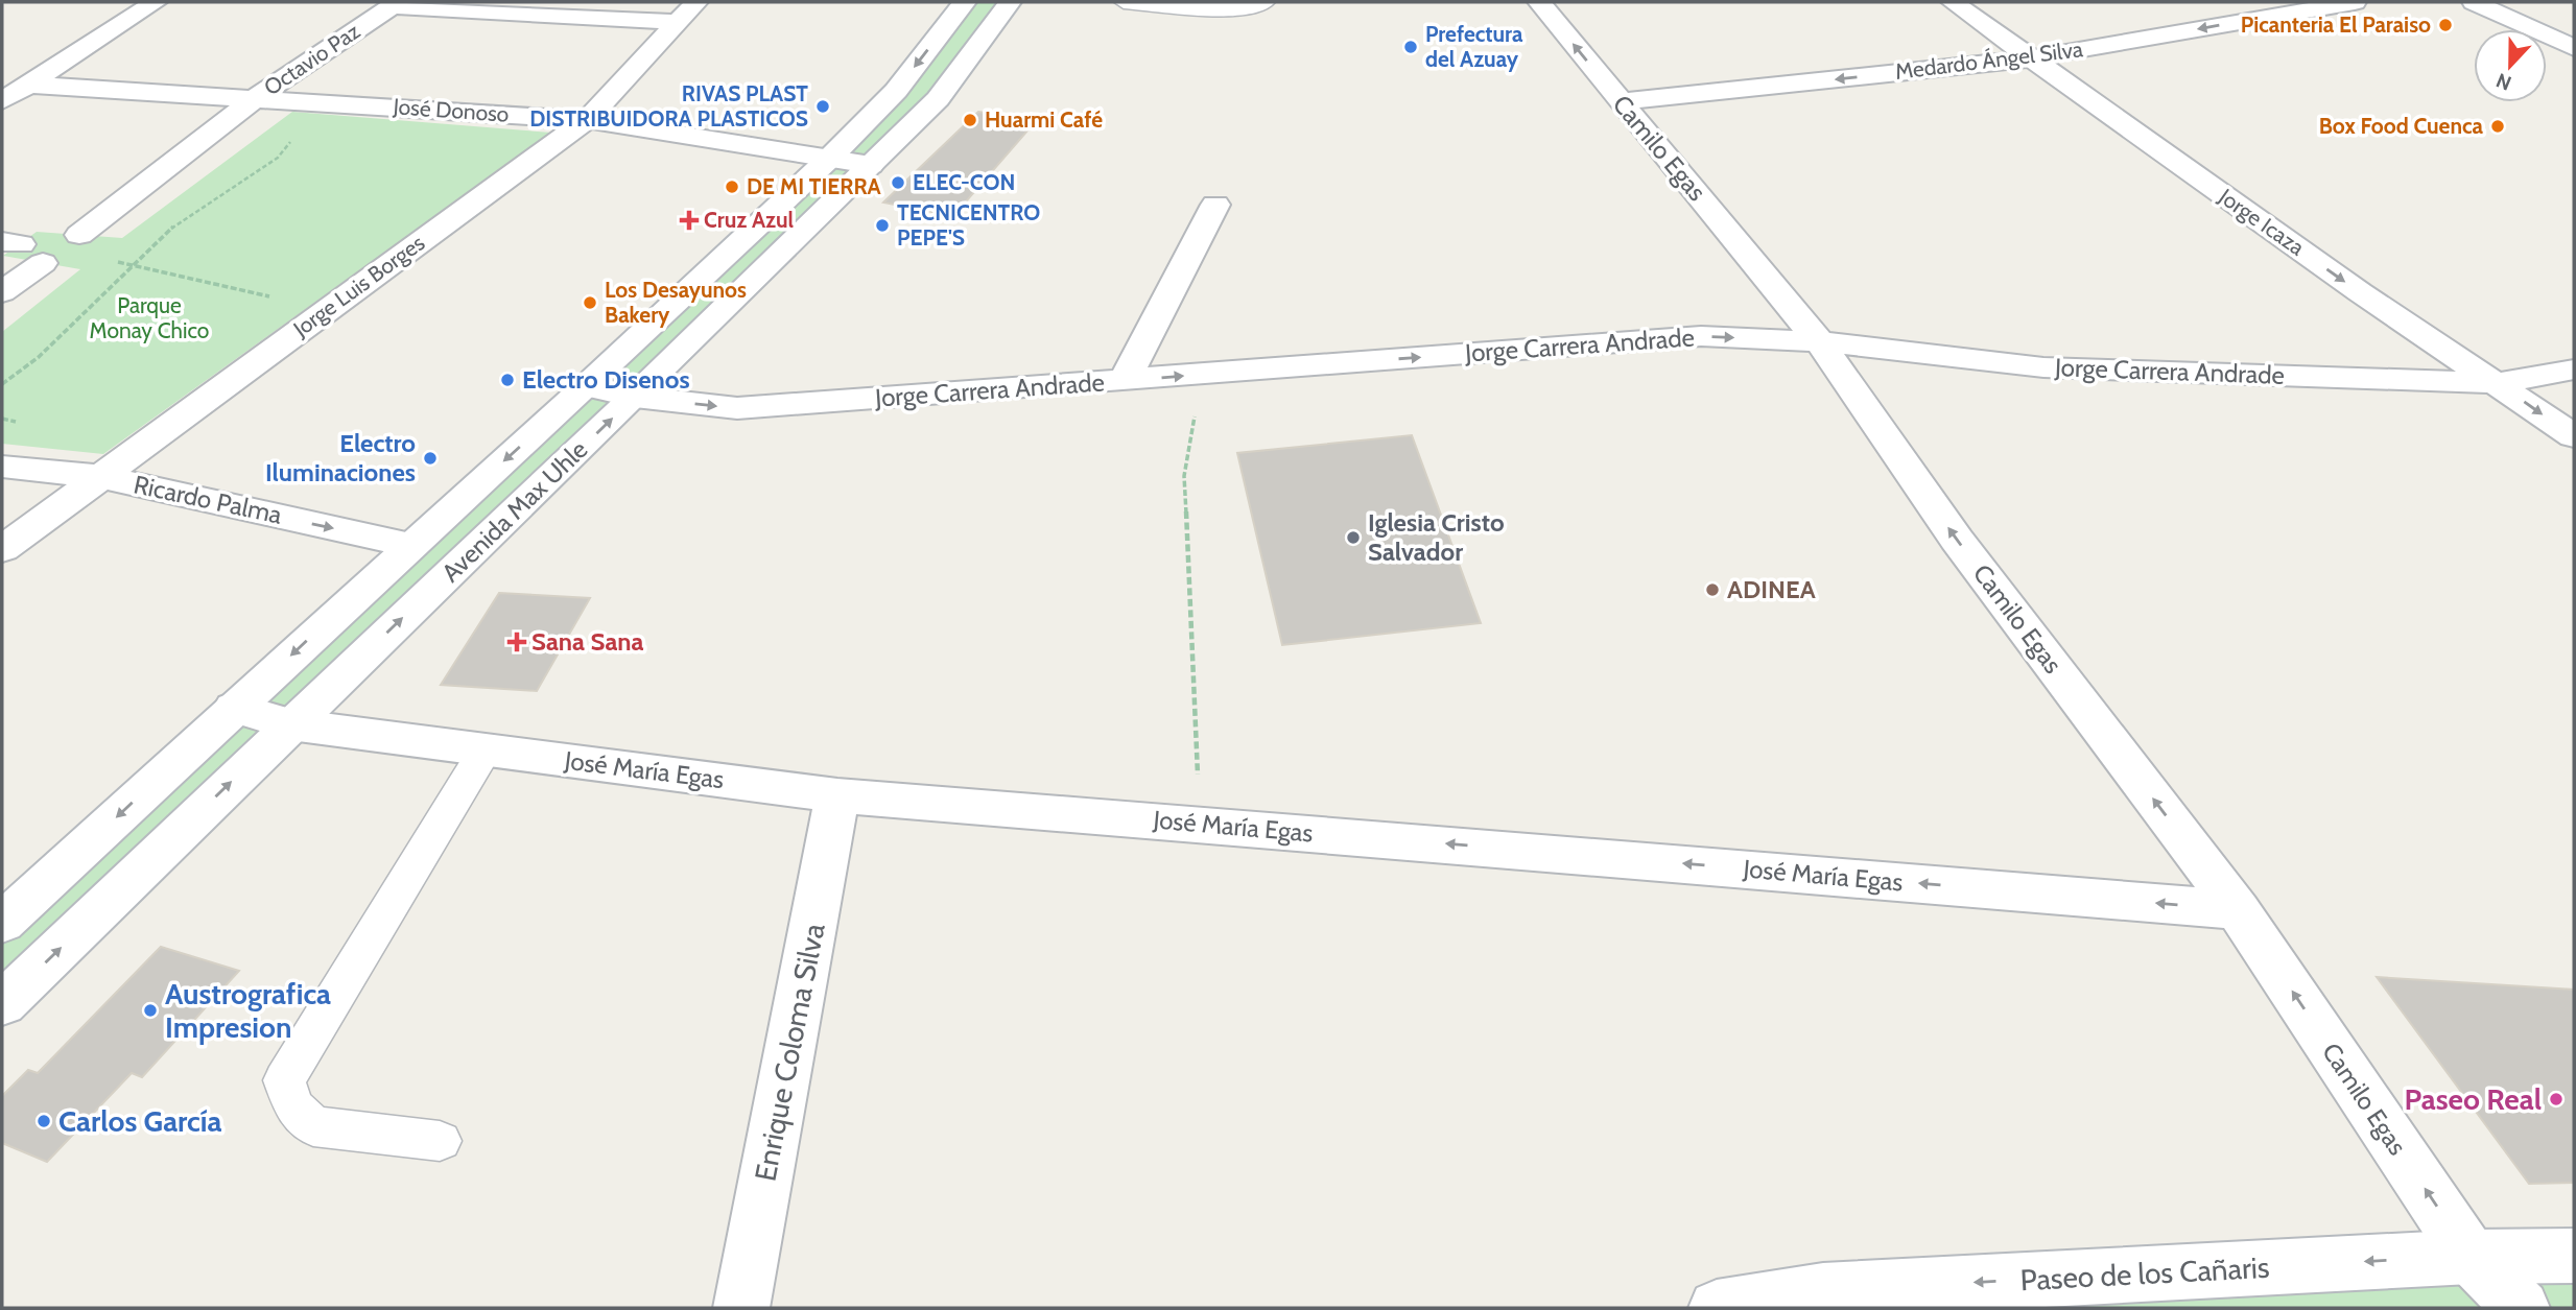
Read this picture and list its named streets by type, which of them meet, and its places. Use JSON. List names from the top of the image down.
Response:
{
  "streets": {
    "street": [
      "Octavio Paz",
      "Medardo Ángel Silva",
      "José Donoso",
      "Camilo Egas",
      "Jorge Icaza",
      "Jorge Luis Borges",
      "Jorge Carrera Andrade",
      "Ricardo Palma",
      "Avenida Max Uhle",
      "José María Egas",
      "Enrique Coloma Silva",
      "Paseo de los Cañaris"
    ]
  },
  "crossings": [
    ["Octavio Paz", "José Donoso"],
    ["Octavio Paz", "Jorge Luis Borges"],
    ["Medardo Ángel Silva", "Camilo Egas"],
    ["Medardo Ángel Silva", "Jorge Icaza"],
    ["José Donoso", "Jorge Luis Borges"],
    ["José Donoso", "Avenida Max Uhle"],
    ["Camilo Egas", "Jorge Carrera Andrade"],
    ["Camilo Egas", "José María Egas"],
    ["Camilo Egas", "Paseo de los Cañaris"],
    ["Jorge Icaza", "Jorge Carrera Andrade"],
    ["Jorge Luis Borges", "Ricardo Palma"],
    ["Jorge Carrera Andrade", "Avenida Max Uhle"],
    ["Ricardo Palma", "Avenida Max Uhle"],
    ["Avenida Max Uhle", "José María Egas"],
    ["José María Egas", "Enrique Coloma Silva"]
  ],
  "one_way": [
    "Medardo Ángel Silva",
    "Camilo Egas",
    "Jorge Icaza",
    "Jorge Carrera Andrade",
    "Ricardo Palma",
    "José María Egas",
    "Paseo de los Cañaris"
  ],
  "parks": ["Parque Monay Chico"],
  "places": {
    "other": [
      "Picanteria El Paraiso",
      "Prefectura del Azuay",
      "RIVAS PLAST DISTRIBUIDORA PLASTICOS",
      "Huarmi Café",
      "Box Food Cuenca",
      "ELEC-CON",
      "DE MI TIERRA",
      "TECNICENTRO PEPE'S",
      "Los Desayunos Bakery",
      "Electro Disenos",
      "Electro Iluminaciones",
      "Iglesia Cristo Salvador",
      "ADINEA",
      "Austrografica Impresion",
      "Paseo Real",
      "Carlos García"
    ],
    "health": ["Cruz Azul", "Sana Sana"]
  },
  "north": "bottom"
}
